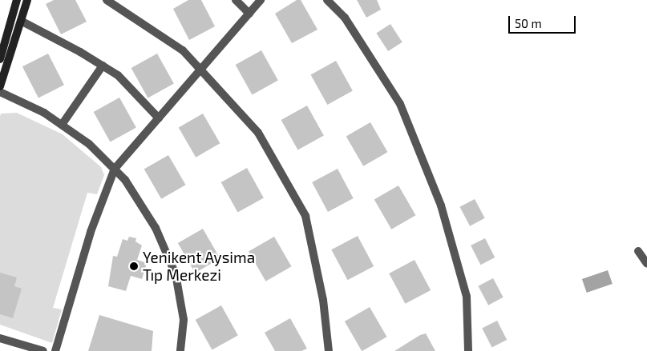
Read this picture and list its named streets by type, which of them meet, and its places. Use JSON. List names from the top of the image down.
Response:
{
  "places": ["Yenikent Aysima Tıp Merkezi"],
  "scale_bar": "50 m"
}
